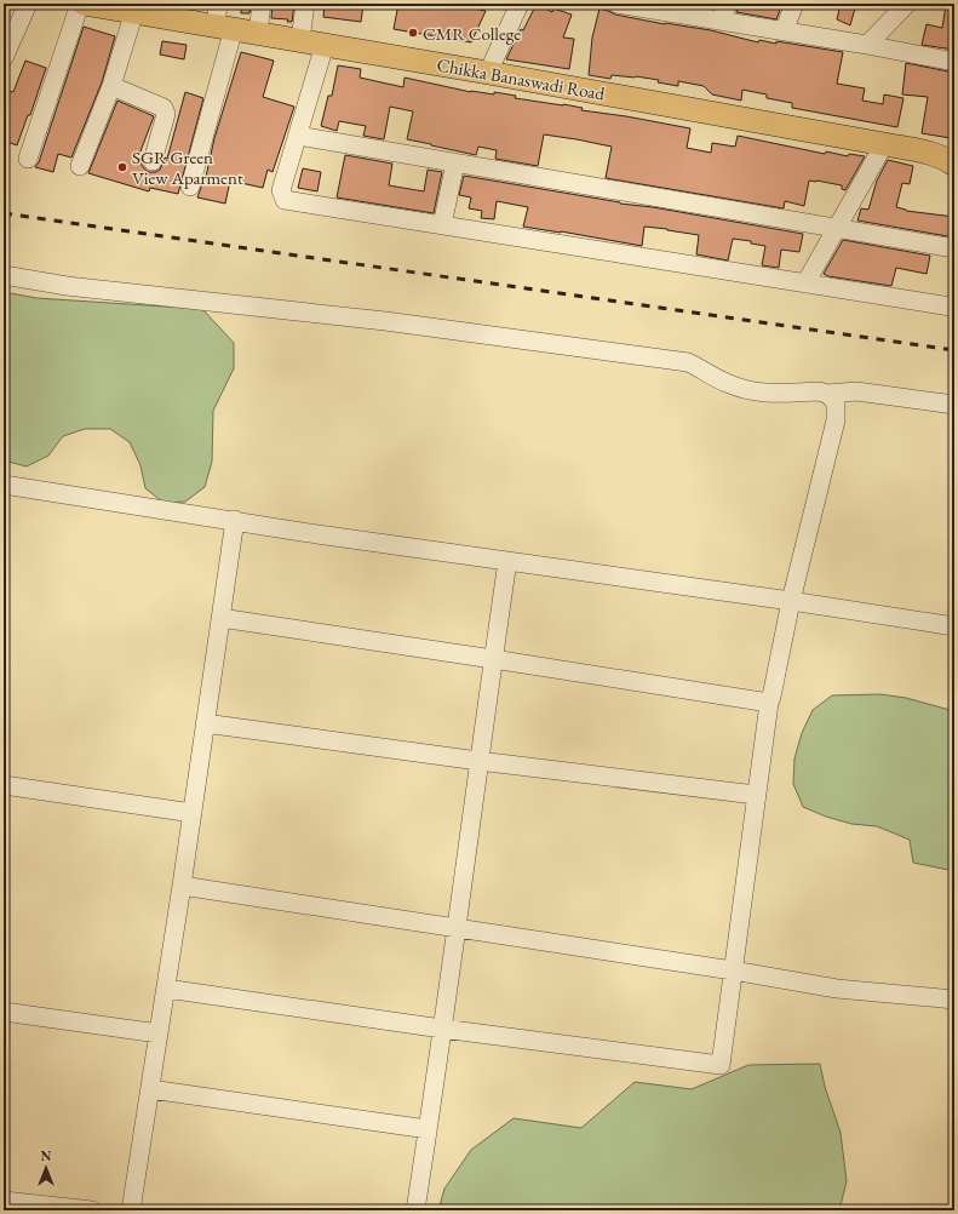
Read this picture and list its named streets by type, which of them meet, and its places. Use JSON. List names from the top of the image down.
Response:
{
  "streets": {
    "main road": ["Chikka Banaswadi Road"]
  },
  "places": ["CMR College", "SGR Green View Aparment"],
  "north": "top"
}
